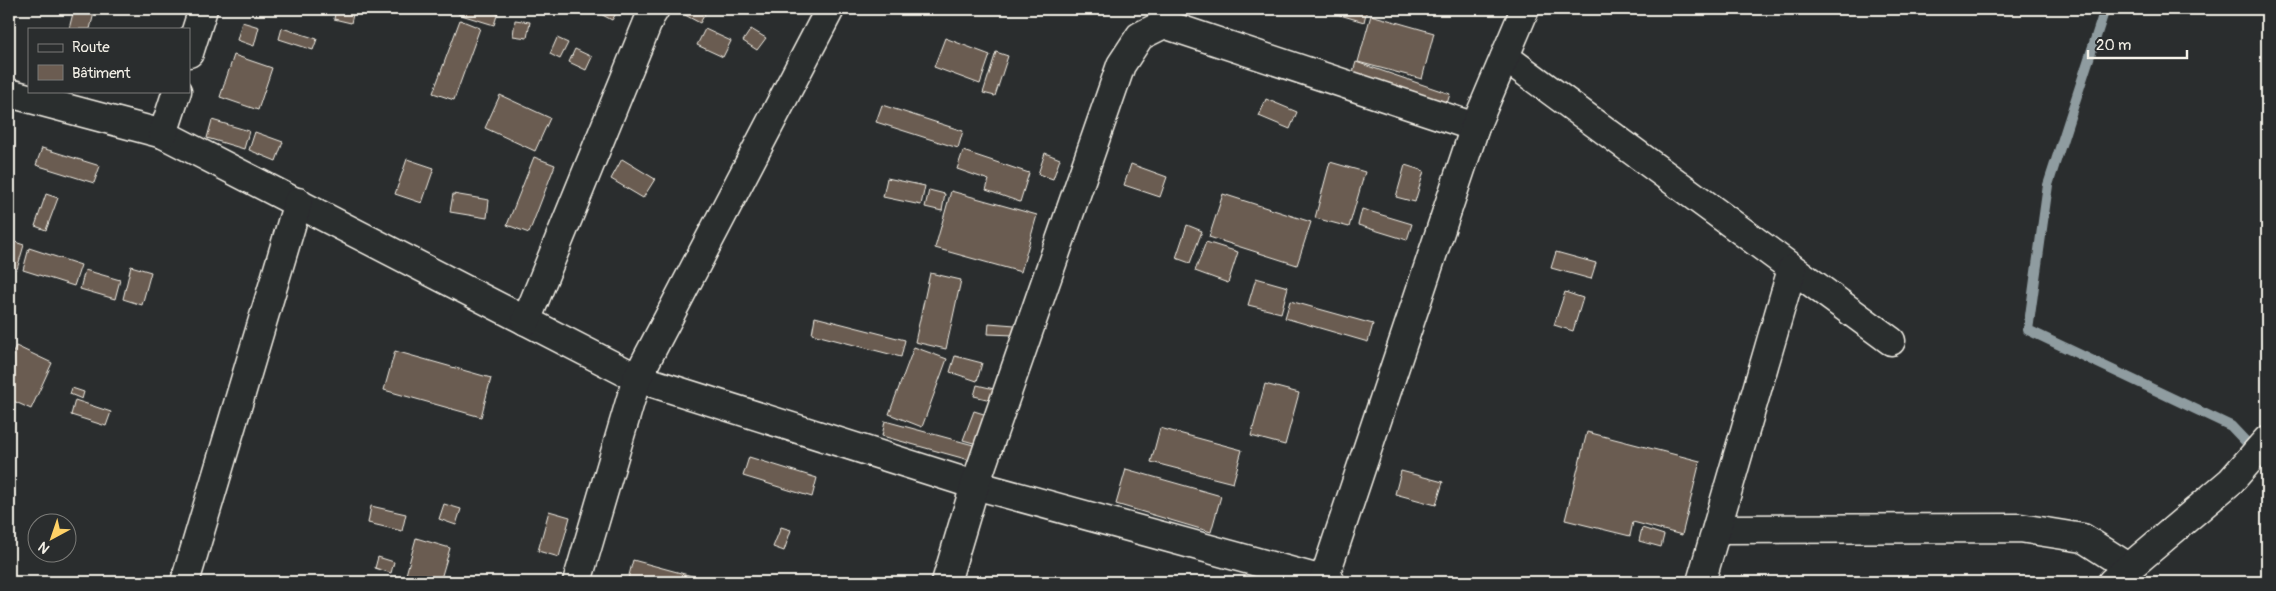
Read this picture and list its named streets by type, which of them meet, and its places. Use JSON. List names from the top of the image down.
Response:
{
  "legend": ["Route", "Bâtiment"],
  "scale_bar": "20 m",
  "north": "bottom left"
}
